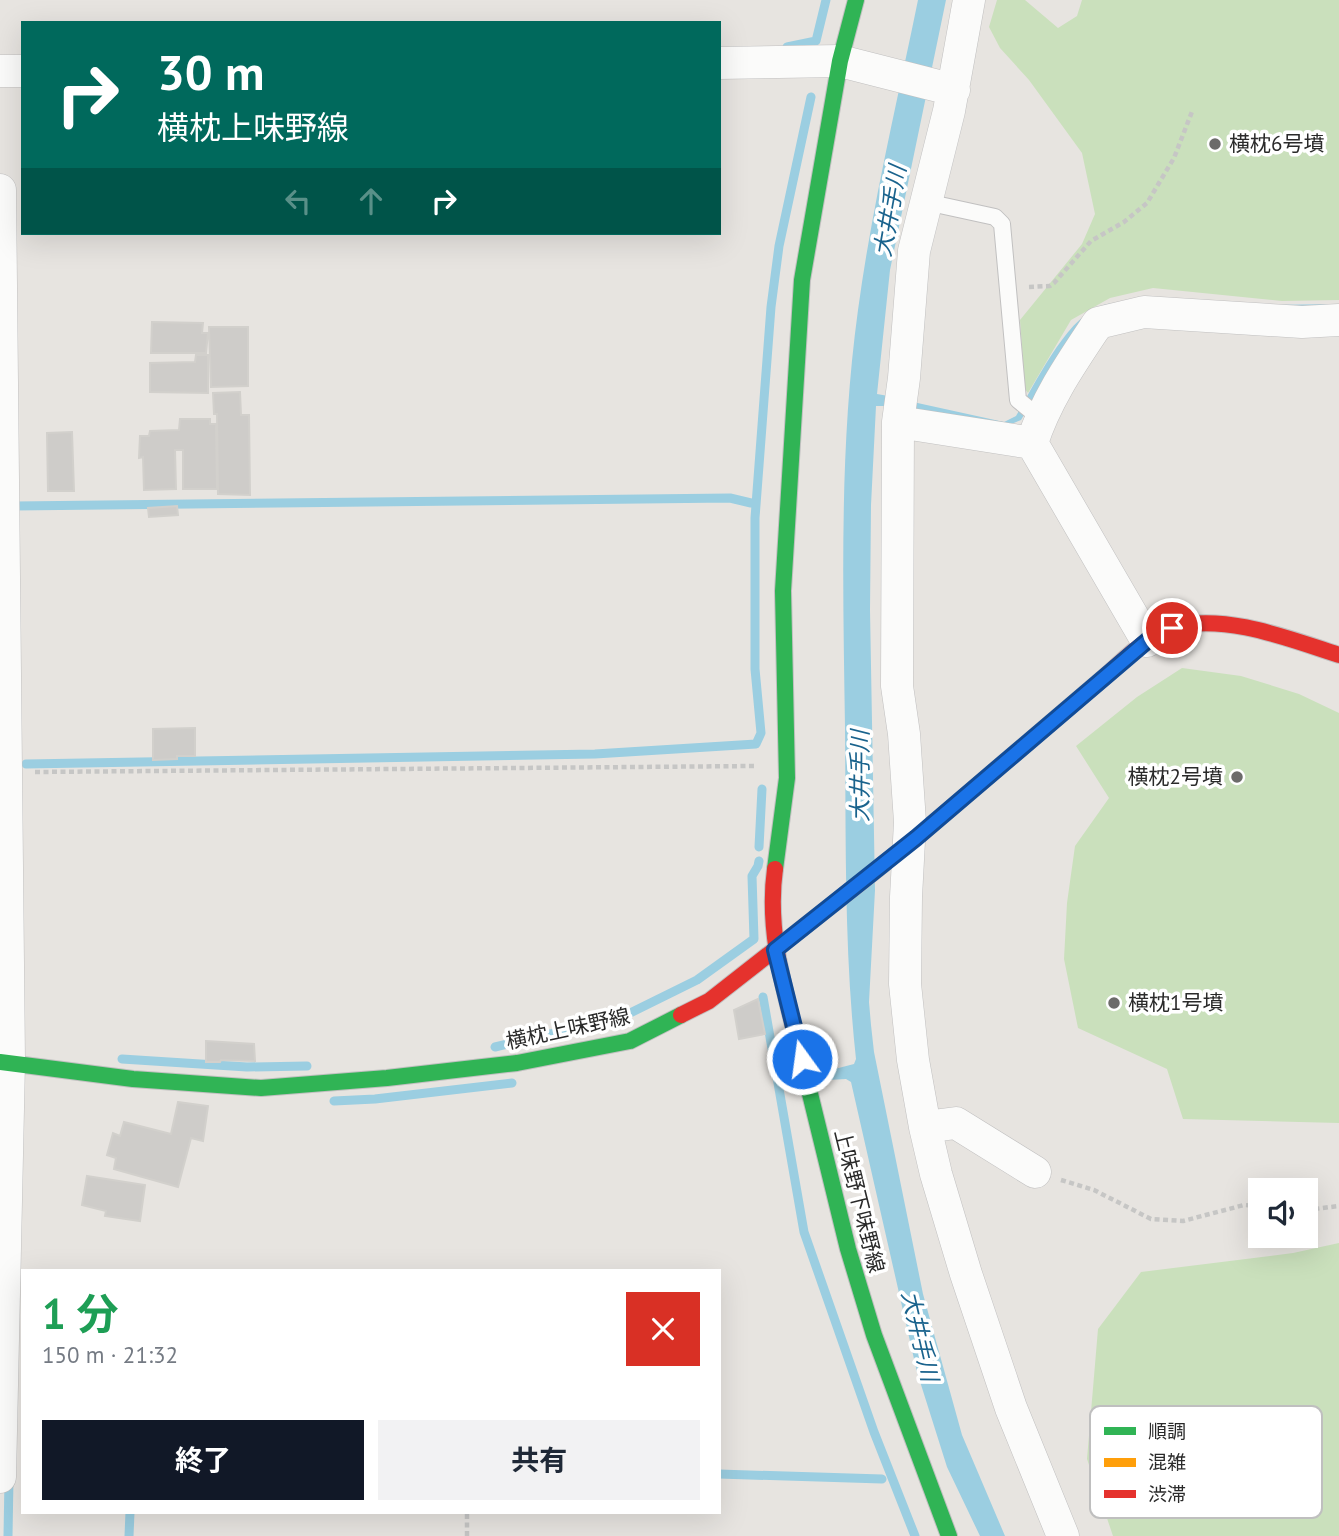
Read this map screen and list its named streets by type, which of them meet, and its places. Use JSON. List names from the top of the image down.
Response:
{
  "streets": {
    "street": ["横枕上味野線", "上味野下味野線"]
  },
  "crossings": [
    ["横枕上味野線", "上味野下味野線"]
  ],
  "water": ["大井手川"],
  "places": ["横枕6号墳", "横枕2号墳", "横枕1号墳"],
  "legend": ["順調", "混雑", "渋滞"],
  "page": {
    "turn": ["30 m", "横枕上味野線"],
    "heading": ["1 分", "150 m · 21:32"],
    "buttons": ["終了", "共有"]
  }
}
